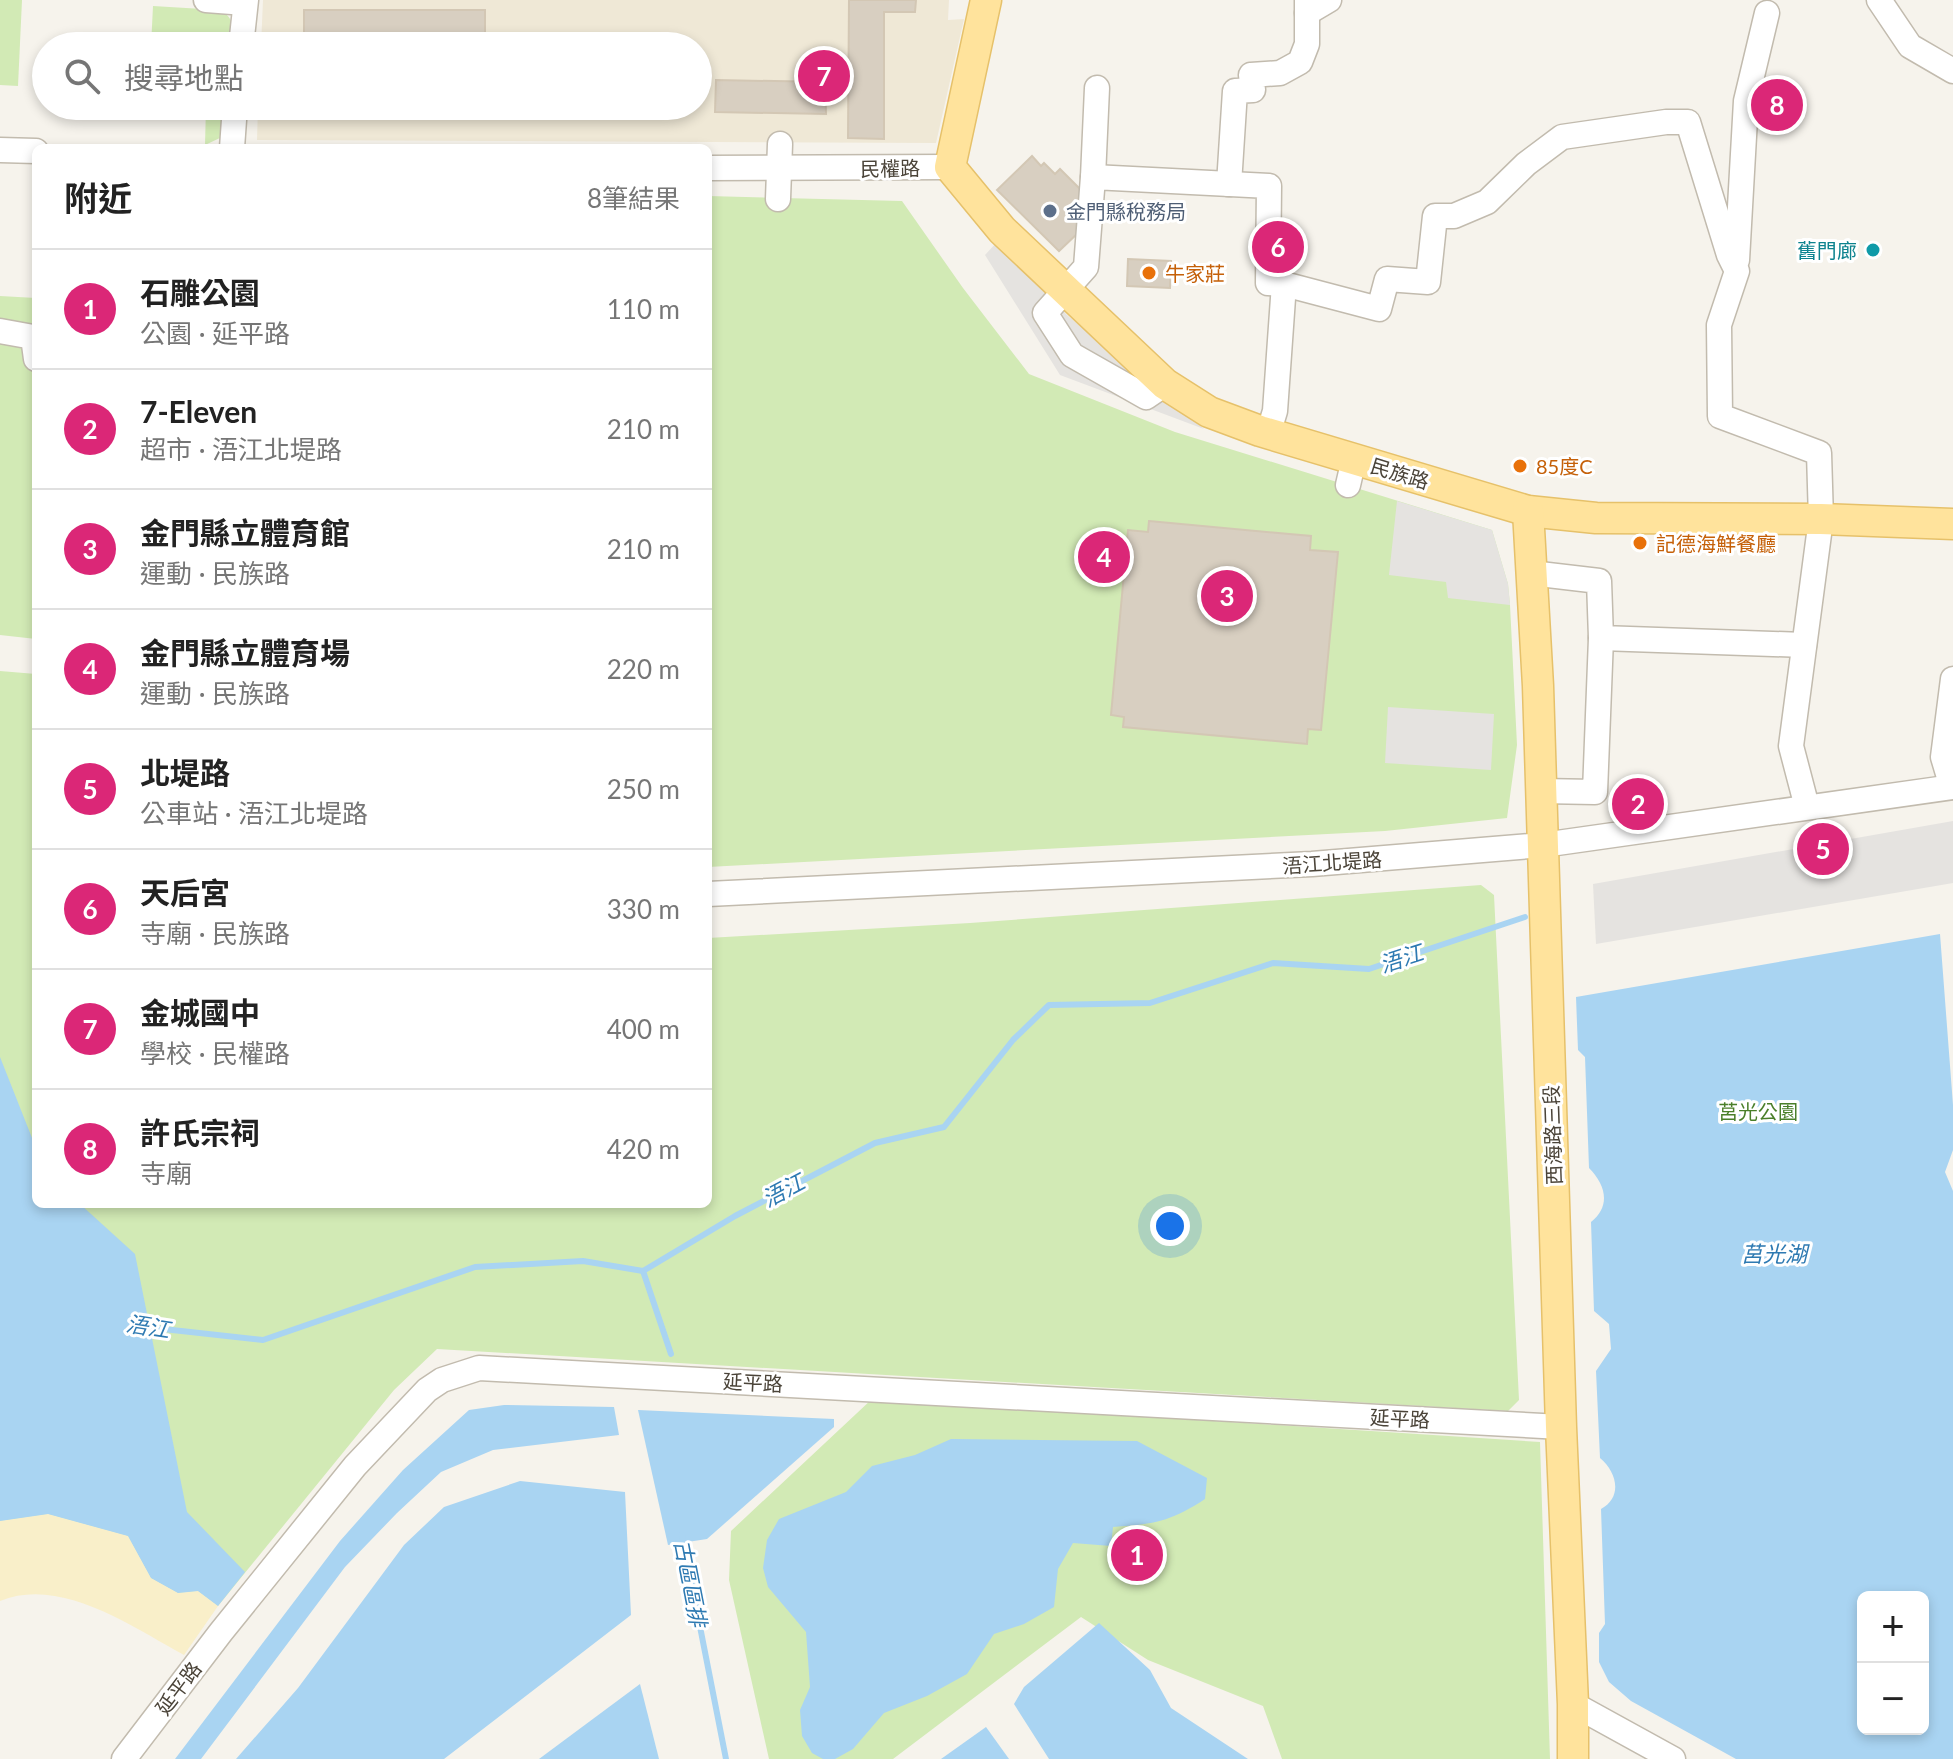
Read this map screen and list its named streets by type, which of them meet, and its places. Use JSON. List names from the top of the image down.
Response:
{
  "streets": {
    "main road": ["民權路", "民族路", "西海路三段"],
    "street": ["浯江北堤路", "延平路"]
  },
  "crossings": [
    ["民權路", "民族路"],
    ["民族路", "西海路三段"],
    ["浯江北堤路", "西海路三段"],
    ["西海路三段", "延平路"]
  ],
  "water": ["浯江", "莒光湖", "古區區排"],
  "parks": ["莒光公園"],
  "places": [
    "金門縣稅務局",
    "舊門廊",
    "牛家莊",
    "85度C",
    "記德海鮮餐廳"
  ],
  "page": {
    "search": "搜尋地點",
    "pins": [
      "7",
      "8",
      "6",
      "4",
      "3",
      "2",
      "5",
      "1"
    ],
    "heading": ["附近", "8筆結果"],
    "list": [
      {
        "mark": "1",
        "name": "石雕公園",
        "note": "公園 · 延平路",
        "value": "110 m"
      },
      {
        "mark": "2",
        "name": "7-Eleven",
        "note": "超市 · 浯江北堤路",
        "value": "210 m"
      },
      {
        "mark": "3",
        "name": "金門縣立體育館",
        "note": "運動 · 民族路",
        "value": "210 m"
      },
      {
        "mark": "4",
        "name": "金門縣立體育場",
        "note": "運動 · 民族路",
        "value": "220 m"
      },
      {
        "mark": "5",
        "name": "北堤路",
        "note": "公車站 · 浯江北堤路",
        "value": "250 m"
      },
      {
        "mark": "6",
        "name": "天后宮",
        "note": "寺廟 · 民族路",
        "value": "330 m"
      },
      {
        "mark": "7",
        "name": "金城國中",
        "note": "學校 · 民權路",
        "value": "400 m"
      },
      {
        "mark": "8",
        "name": "許氏宗祠",
        "note": "寺廟",
        "value": "420 m"
      }
    ],
    "map_buttons": ["+", "−"]
  }
}
